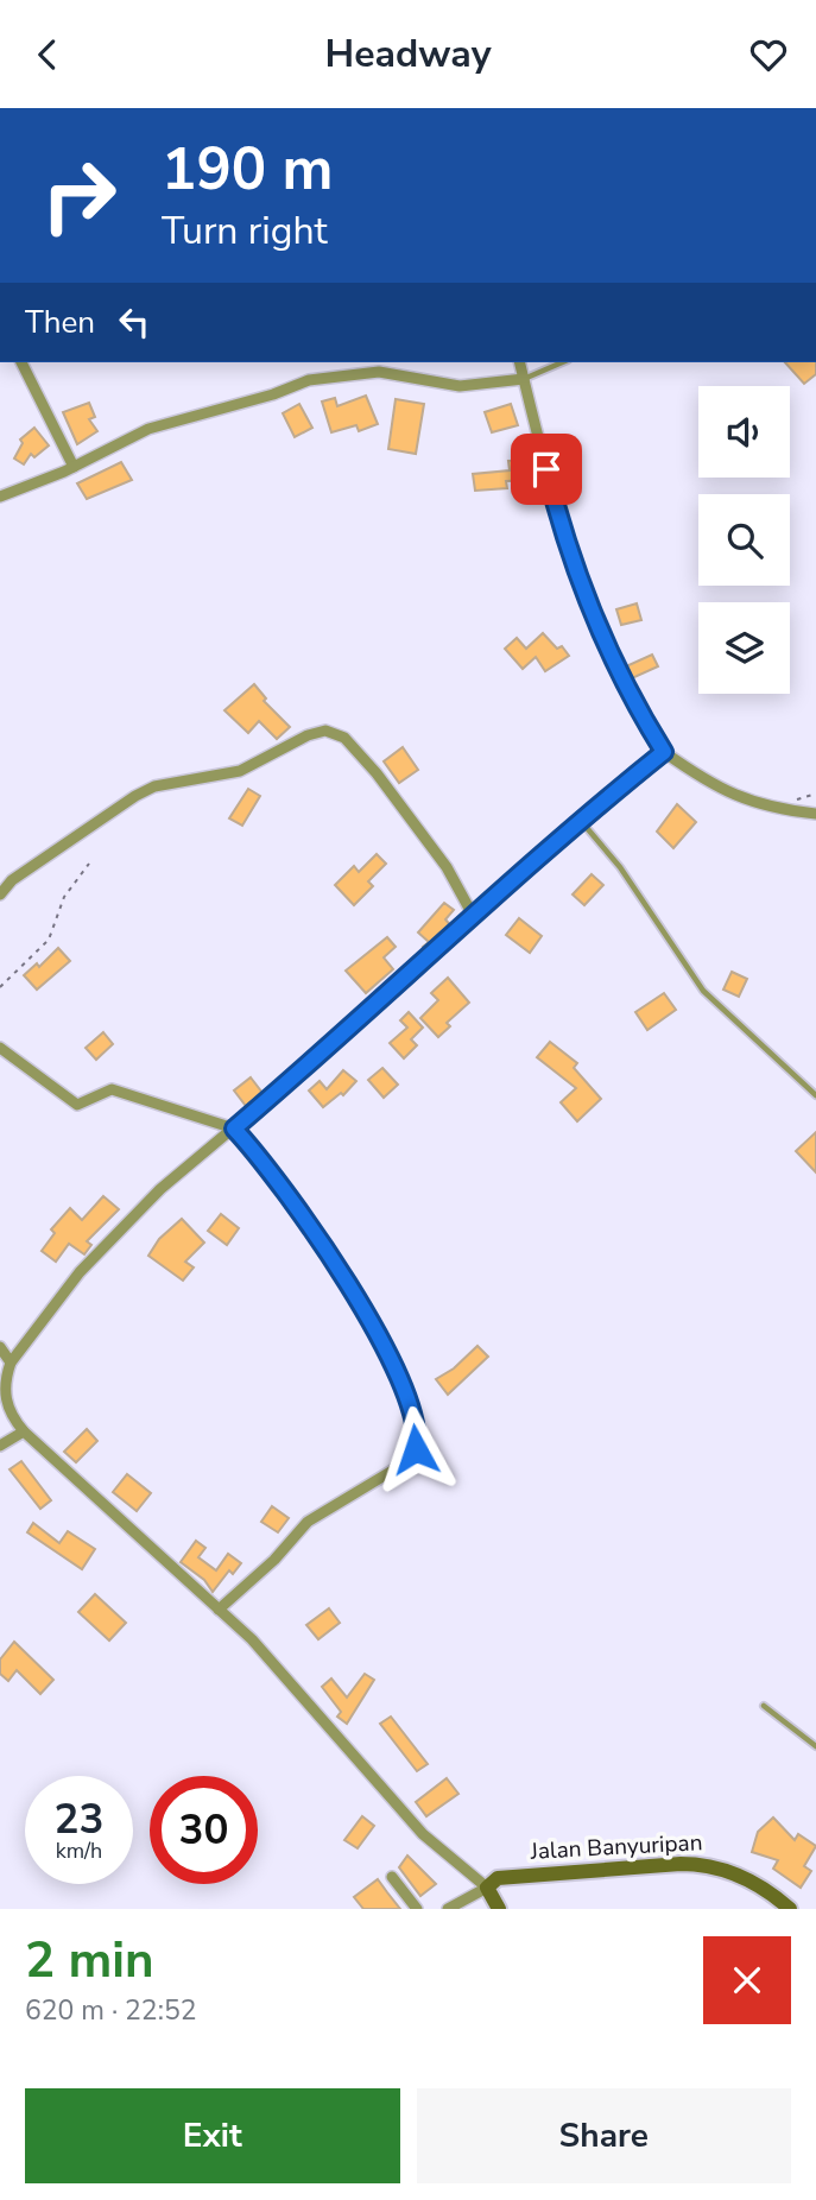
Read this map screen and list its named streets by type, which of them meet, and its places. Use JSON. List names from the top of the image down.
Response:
{
  "streets": {
    "street": ["Jalan Banyuripan"]
  },
  "page": {
    "header": "Headway",
    "turn": ["190 m", "Turn right"],
    "then": "Then",
    "speed": "23 km/h",
    "limit": "30",
    "heading": ["2 min", "620 m · 22:52"],
    "buttons": ["Exit", "Share"]
  }
}
